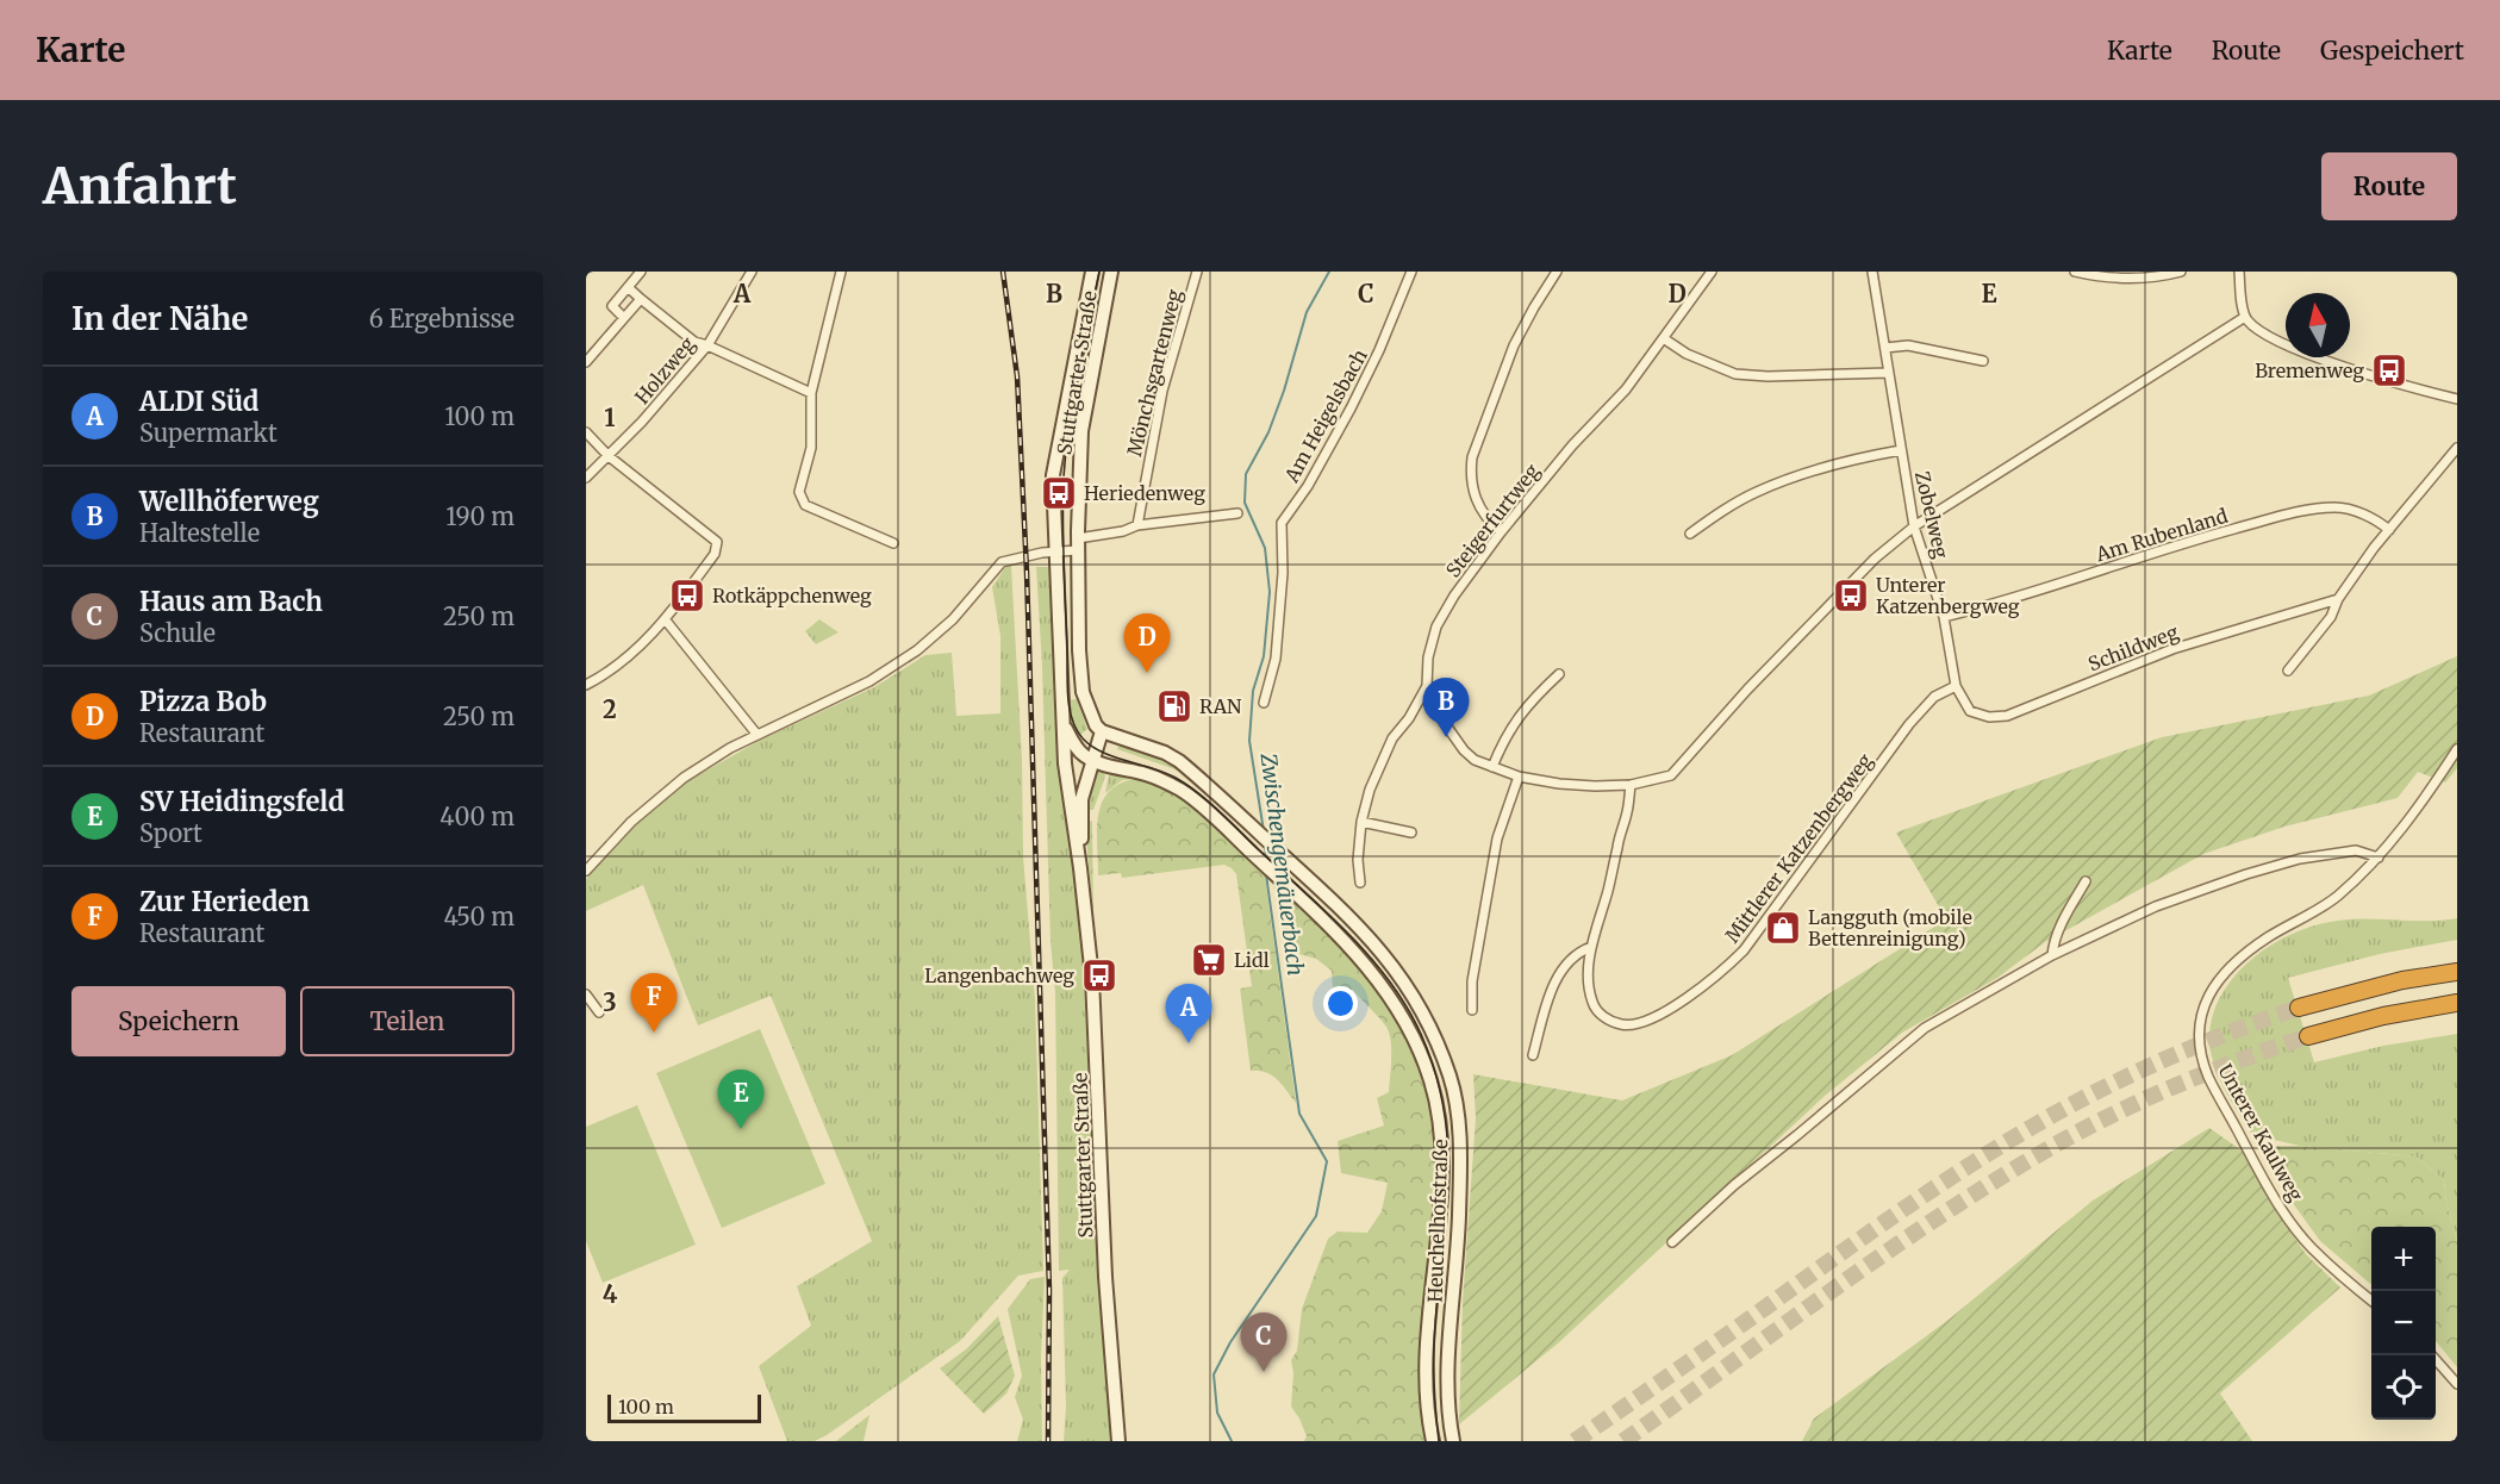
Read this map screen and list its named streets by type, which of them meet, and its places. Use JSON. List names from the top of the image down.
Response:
{
  "streets": {
    "main road": ["Stuttgarter Straße", "Heuchelhofstraße"],
    "street": [
      "Holzweg",
      "Mönchsgartenweg",
      "Am Heigelsbach",
      "Zobelweg",
      "Steigerfurtweg",
      "Am Rubenland",
      "Schildweg",
      "Mittlerer Katzenbergweg",
      "Unterer Kaulweg"
    ]
  },
  "crossings": [
    ["Stuttgarter Straße", "Heuchelhofstraße"],
    ["Zobelweg", "Am Rubenland"],
    ["Zobelweg", "Schildweg"],
    ["Zobelweg", "Mittlerer Katzenbergweg"],
    ["Schildweg", "Mittlerer Katzenbergweg"]
  ],
  "water": ["Zwischengemäuerbach"],
  "places": {
    "bus stop": [
      "Bremenweg",
      "Heriedenweg",
      "Rotkäppchenweg",
      "Unterer Katzenbergweg",
      "Langenbachweg"
    ],
    "fuel station": ["RAN"],
    "shop": ["Langguth (mobile Bettenreinigung)"],
    "supermarket": ["Lidl"]
  },
  "scale_bar": "100 m",
  "north": "top",
  "page": {
    "header": "Karte",
    "nav": ["Karte", "Route", "Gespeichert"],
    "buttons": [
      "Route",
      ["Speichern", "Teilen"]
    ],
    "title": "Anfahrt",
    "heading": ["In der Nähe", "6 Ergebnisse"],
    "list": [
      {
        "mark": "A",
        "name": "ALDI Süd",
        "note": "Supermarkt",
        "value": "100 m"
      },
      {
        "mark": "B",
        "name": "Wellhöferweg",
        "note": "Haltestelle",
        "value": "190 m"
      },
      {
        "mark": "C",
        "name": "Haus am Bach",
        "note": "Schule",
        "value": "250 m"
      },
      {
        "mark": "D",
        "name": "Pizza Bob",
        "note": "Restaurant",
        "value": "250 m"
      },
      {
        "mark": "E",
        "name": "SV Heidingsfeld",
        "note": "Sport",
        "value": "400 m"
      },
      {
        "mark": "F",
        "name": "Zur Herieden",
        "note": "Restaurant",
        "value": "450 m"
      }
    ],
    "pins": [
      "D",
      "B",
      "F",
      "A",
      "E",
      "C"
    ],
    "map_buttons": ["+", "−"],
    "scale": "100 m"
  },
  "grid": {
    "columns": [
      "A",
      "B",
      "C",
      "D",
      "E"
    ],
    "rows": [
      "1",
      "2",
      "3",
      "4"
    ]
  }
}
